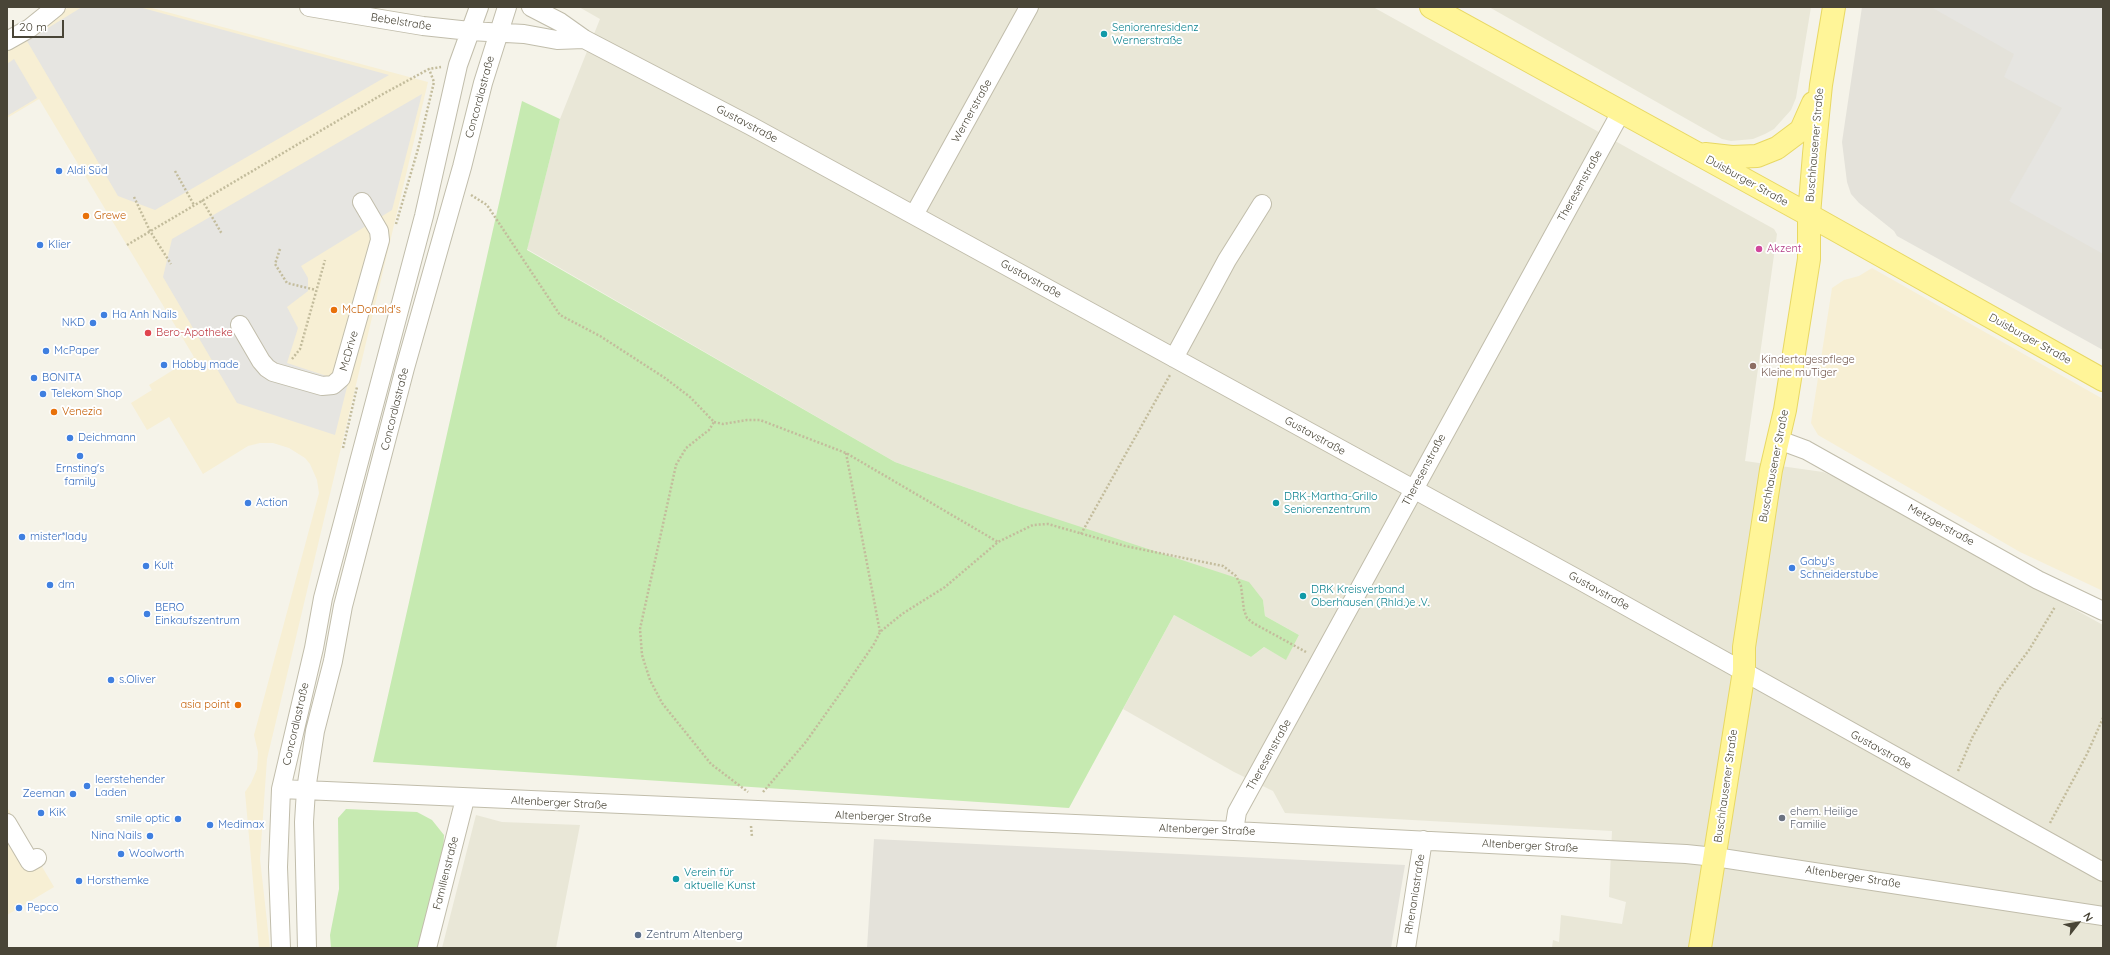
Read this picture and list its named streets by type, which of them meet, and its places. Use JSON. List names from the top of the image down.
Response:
{
  "streets": {
    "main road": ["Buschhausener Straße", "Duisburger Straße"],
    "street": [
      "Bebelstraße",
      "Concordiastraße",
      "Wernerstraße",
      "Gustavstraße",
      "Theresenstraße",
      "McDrive",
      "Metzgerstraße",
      "Altenberger Straße",
      "Familienstraße",
      "Rhenaniastraße"
    ]
  },
  "crossings": [
    ["Bebelstraße", "Concordiastraße"],
    ["Concordiastraße", "Gustavstraße"],
    ["Concordiastraße", "Altenberger Straße"],
    ["Wernerstraße", "Gustavstraße"],
    ["Gustavstraße", "Buschhausener Straße"],
    ["Gustavstraße", "Theresenstraße"],
    ["Buschhausener Straße", "Duisburger Straße"],
    ["Buschhausener Straße", "Metzgerstraße"],
    ["Buschhausener Straße", "Altenberger Straße"],
    ["Duisburger Straße", "Theresenstraße"],
    ["Theresenstraße", "Altenberger Straße"],
    ["Altenberger Straße", "Familienstraße"],
    ["Altenberger Straße", "Rhenaniastraße"]
  ],
  "places": [
    "Seniorenresidenz Wernerstraße",
    "Aldi Süd",
    "Grewe",
    "Klier",
    "Akzent",
    "McDonald's",
    "Ha Anh Nails",
    "NKD",
    "Bero-Apotheke",
    "McPaper",
    "Hobby made",
    "Kindertagespflege Kleine muTiger",
    "BONITA",
    "Telekom Shop",
    "Venezia",
    "Deichmann",
    "Ernsting's family",
    "Action",
    "DRK-Martha-Grillo Seniorenzentrum",
    "mister*lady",
    "Kult",
    "Gaby's Schneiderstube",
    "dm",
    "DRK Kreisverband Oberhausen (Rhld.)e .V.",
    "BERO Einkaufszentrum",
    "s.Oliver",
    "asia point",
    "leerstehender Laden",
    "Zeeman",
    "KiK",
    "ehem. Heilige Familie",
    "smile optic",
    "Medimax",
    "Nina Nails",
    "Woolworth",
    "Verein für aktuelle Kunst",
    "Horsthemke",
    "Pepco",
    "Zentrum Altenberg"
  ],
  "scale_bar": "20 m",
  "north": "top right"
}
